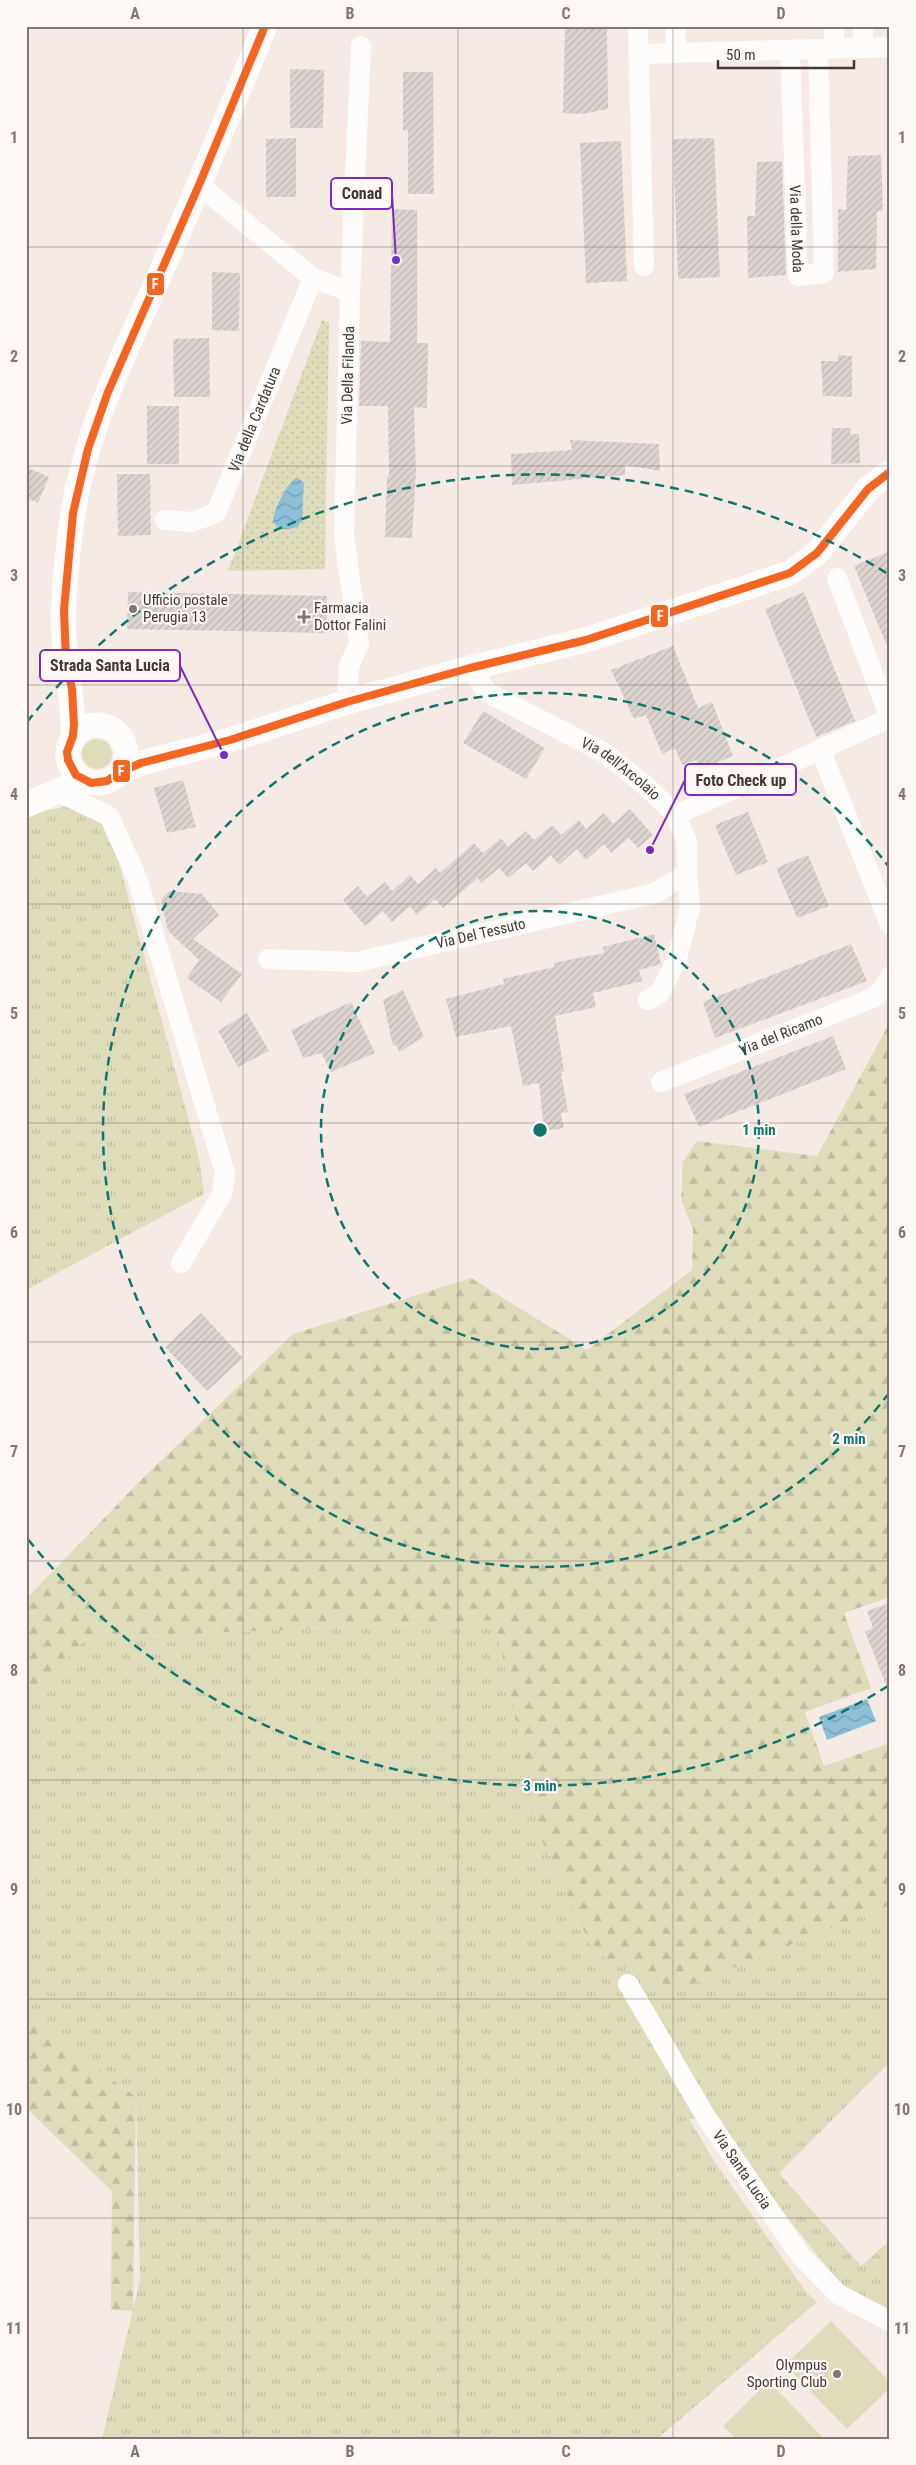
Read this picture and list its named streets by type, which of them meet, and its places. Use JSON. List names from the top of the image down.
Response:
{
  "streets": {
    "street": [
      "Via della Moda",
      "Via Della Filanda",
      "Via della Cardatura",
      "Via dell'Arcolaio",
      "Via Del Tessuto",
      "Via del Ricamo",
      "Via Santa Lucia"
    ]
  },
  "crossings": [
    ["Via dell'Arcolaio", "Via Del Tessuto"]
  ],
  "places": {
    "other": [
      "Conad",
      "Ufficio postale Perugia 13",
      "Strada Santa Lucia",
      "Foto Check up",
      "Olympus Sporting Club"
    ],
    "health": ["Farmacia Dottor Falini"]
  },
  "lines": ["transit line F"],
  "scale_bar": "50 m",
  "grid": {
    "columns": [
      "A",
      "B",
      "C",
      "D"
    ],
    "rows": [
      "1",
      "2",
      "3",
      "4",
      "5",
      "6",
      "7",
      "8",
      "9",
      "10",
      "11"
    ]
  },
  "rings": ["1 min", "2 min", "3 min"]
}
